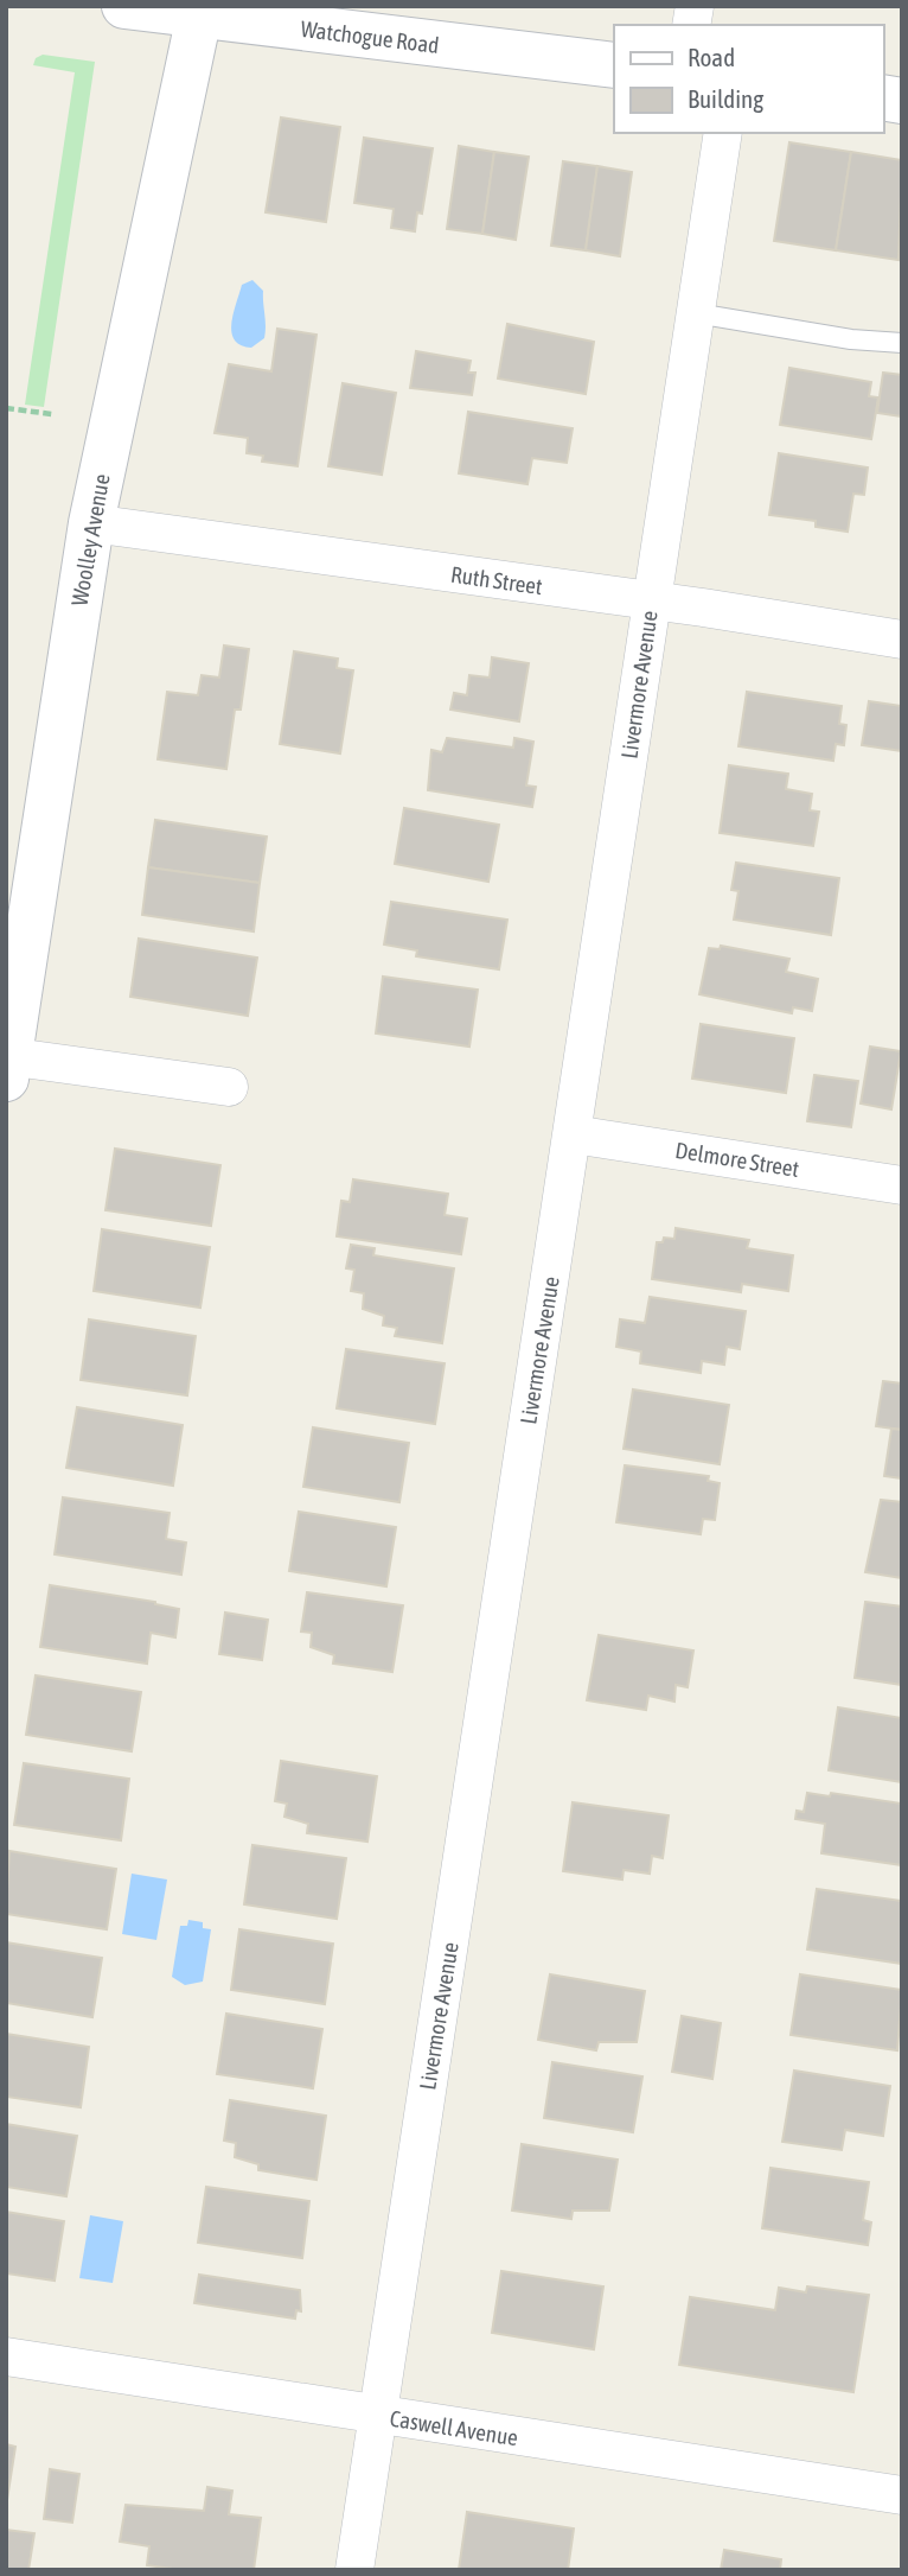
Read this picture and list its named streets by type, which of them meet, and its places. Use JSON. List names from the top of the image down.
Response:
{
  "streets": {
    "street": [
      "Watchogue Road",
      "Woolley Avenue",
      "Ruth Street",
      "Livermore Avenue",
      "Delmore Street",
      "Caswell Avenue"
    ]
  },
  "crossings": [
    ["Watchogue Road", "Woolley Avenue"],
    ["Woolley Avenue", "Ruth Street"],
    ["Ruth Street", "Livermore Avenue"],
    ["Livermore Avenue", "Delmore Street"],
    ["Livermore Avenue", "Caswell Avenue"]
  ],
  "legend": ["Road", "Building"]
}
